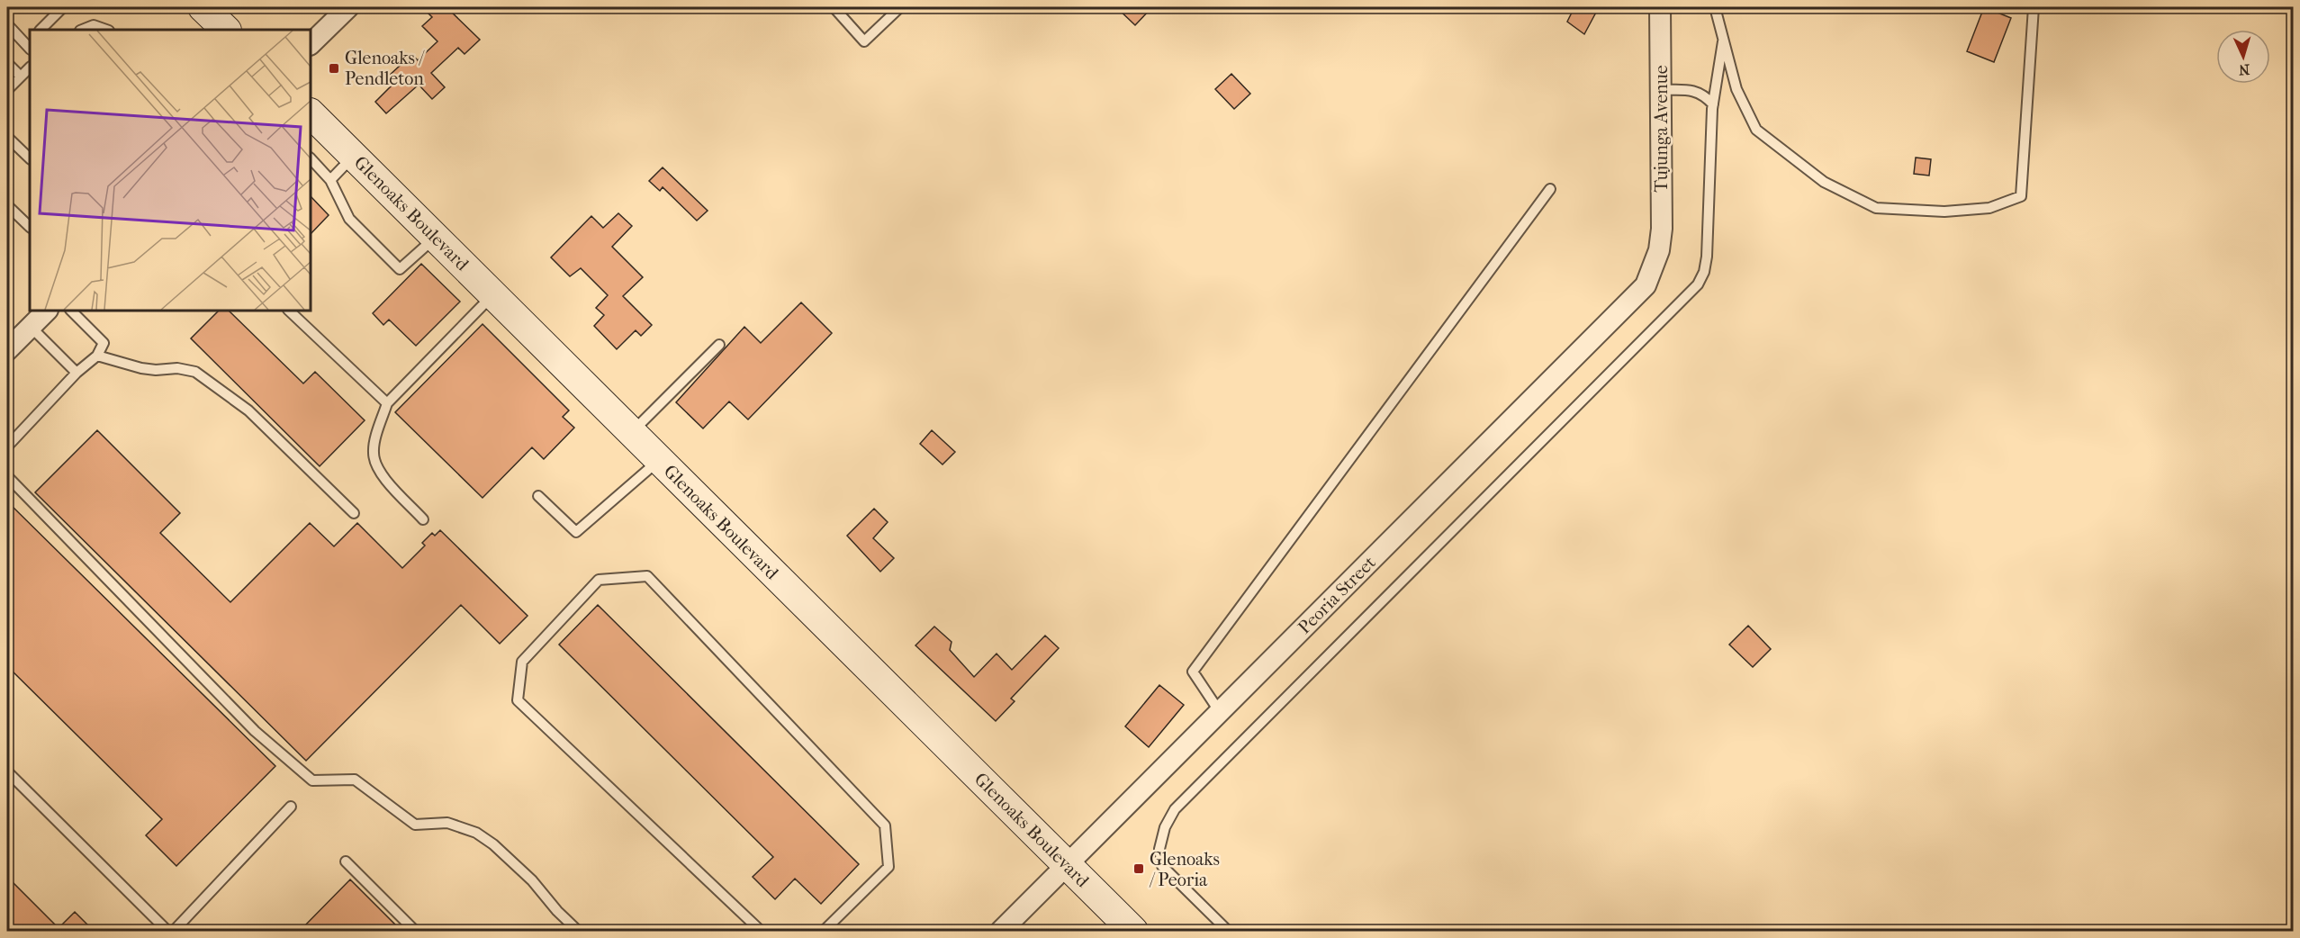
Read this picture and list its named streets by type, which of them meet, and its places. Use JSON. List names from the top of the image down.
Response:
{
  "streets": {
    "main road": ["Glenoaks Boulevard"],
    "street": ["Tujunga Avenue", "Peoria Street"]
  },
  "crossings": [
    ["Tujunga Avenue", "Peoria Street"],
    ["Glenoaks Boulevard", "Peoria Street"]
  ],
  "places": {
    "transit": ["Glenoaks / Pendleton", "Glenoaks / Peoria"]
  },
  "north": "bottom"
}
